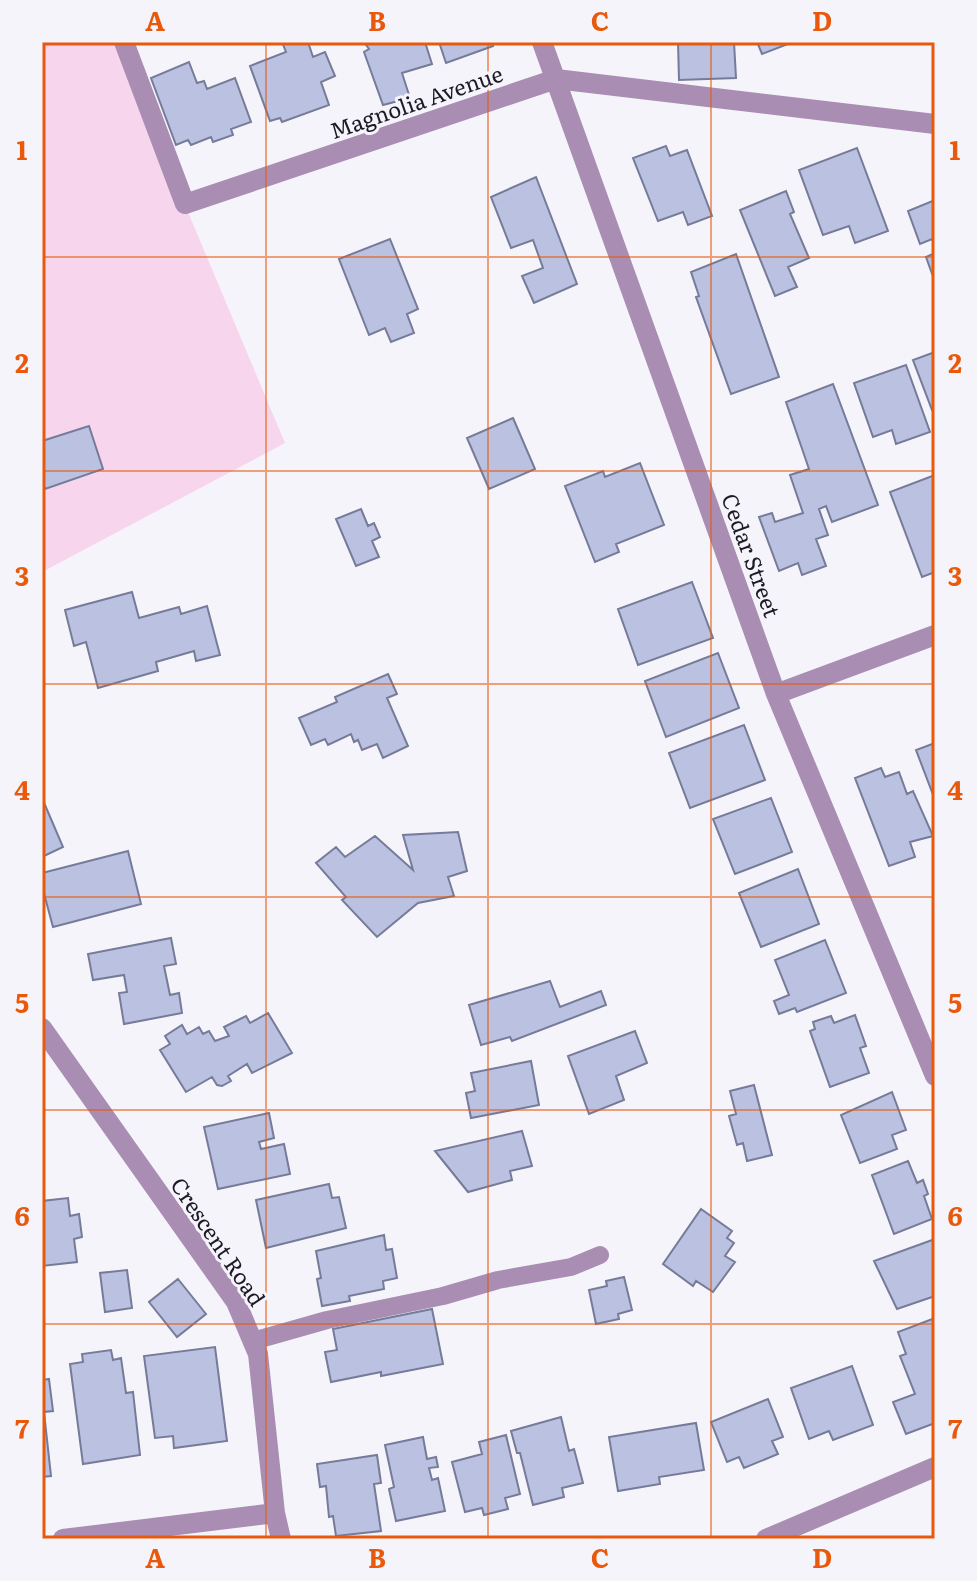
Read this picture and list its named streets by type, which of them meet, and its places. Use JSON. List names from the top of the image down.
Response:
{
  "streets": {
    "street": ["Magnolia Avenue", "Cedar Street", "Crescent Road"]
  },
  "crossings": [
    ["Magnolia Avenue", "Cedar Street"]
  ],
  "grid": {
    "columns": [
      "A",
      "B",
      "C",
      "D"
    ],
    "rows": [
      "1",
      "2",
      "3",
      "4",
      "5",
      "6",
      "7"
    ]
  }
}
